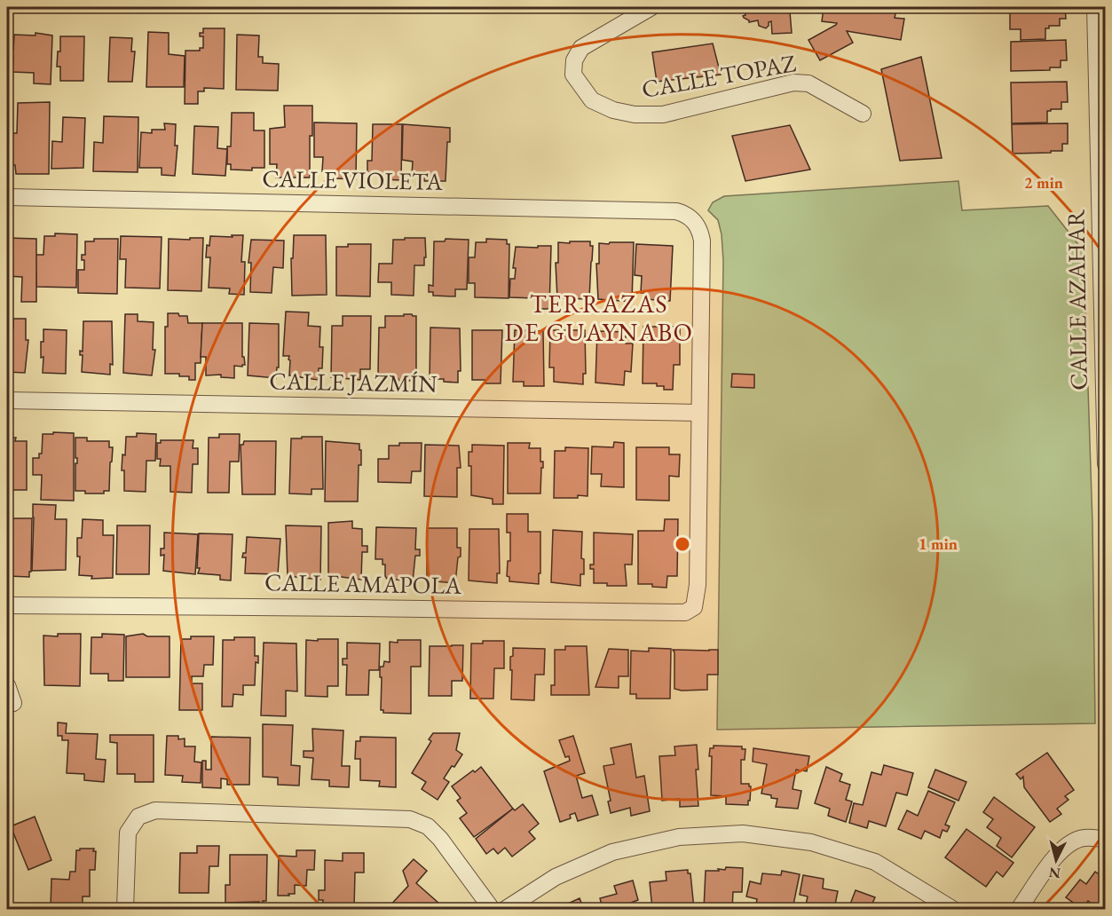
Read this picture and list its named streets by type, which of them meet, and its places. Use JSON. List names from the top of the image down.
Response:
{
  "streets": {
    "street": [
      "CALLE TOPAZ",
      "CALLE VIOLETA",
      "CALLE AZAHAR",
      "CALLE JAZMÍN",
      "CALLE AMAPOLA"
    ]
  },
  "crossings": [
    ["CALLE VIOLETA", "CALLE AMAPOLA"],
    ["CALLE JAZMÍN", "CALLE AMAPOLA"]
  ],
  "districts": ["TERRAZAS DE GUAYNABO"],
  "north": "bottom",
  "rings": ["2 min", "1 min"]
}
